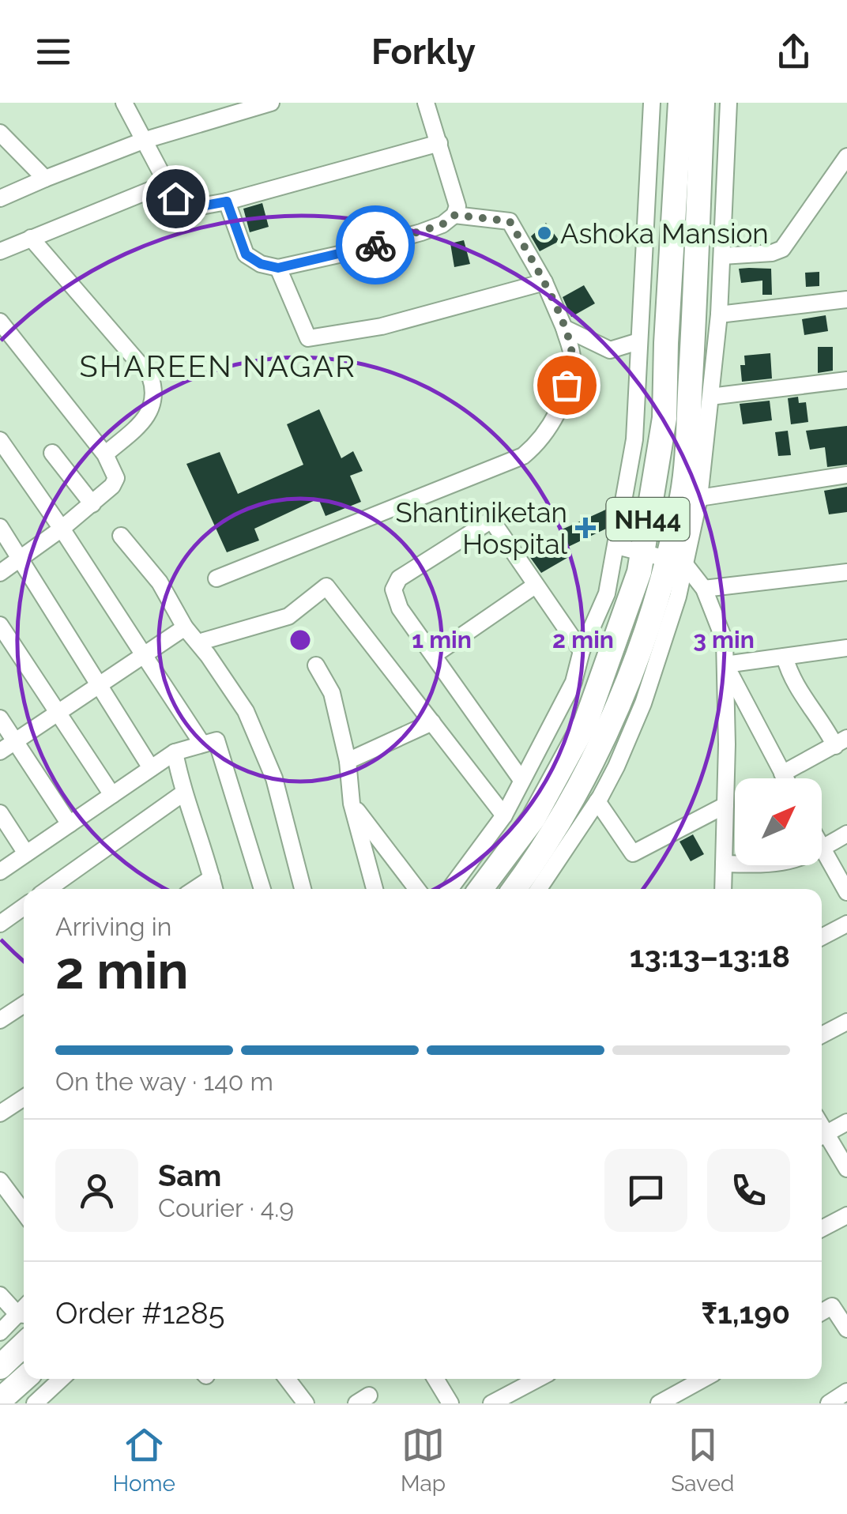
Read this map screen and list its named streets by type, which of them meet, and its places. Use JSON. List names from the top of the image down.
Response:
{
  "streets": {
    "highway": ["NH44"]
  },
  "districts": ["SHAREEN NAGAR"],
  "places": {
    "other": ["Ashoka Mansion"],
    "health": ["Shantiniketan Hospital"]
  },
  "north": "top right",
  "page": {
    "header": "Forkly",
    "heading": ["2 min", "Arriving in", "13:13–13:18"],
    "panel": [
      "Sam",
      "Courier · 4.9",
      "Order #1285",
      "₹1,190"
    ],
    "bar": "On the way · 140 m",
    "tabs": ["Home", "Map", "Saved"]
  },
  "rings": ["1 min", "2 min", "3 min"]
}
